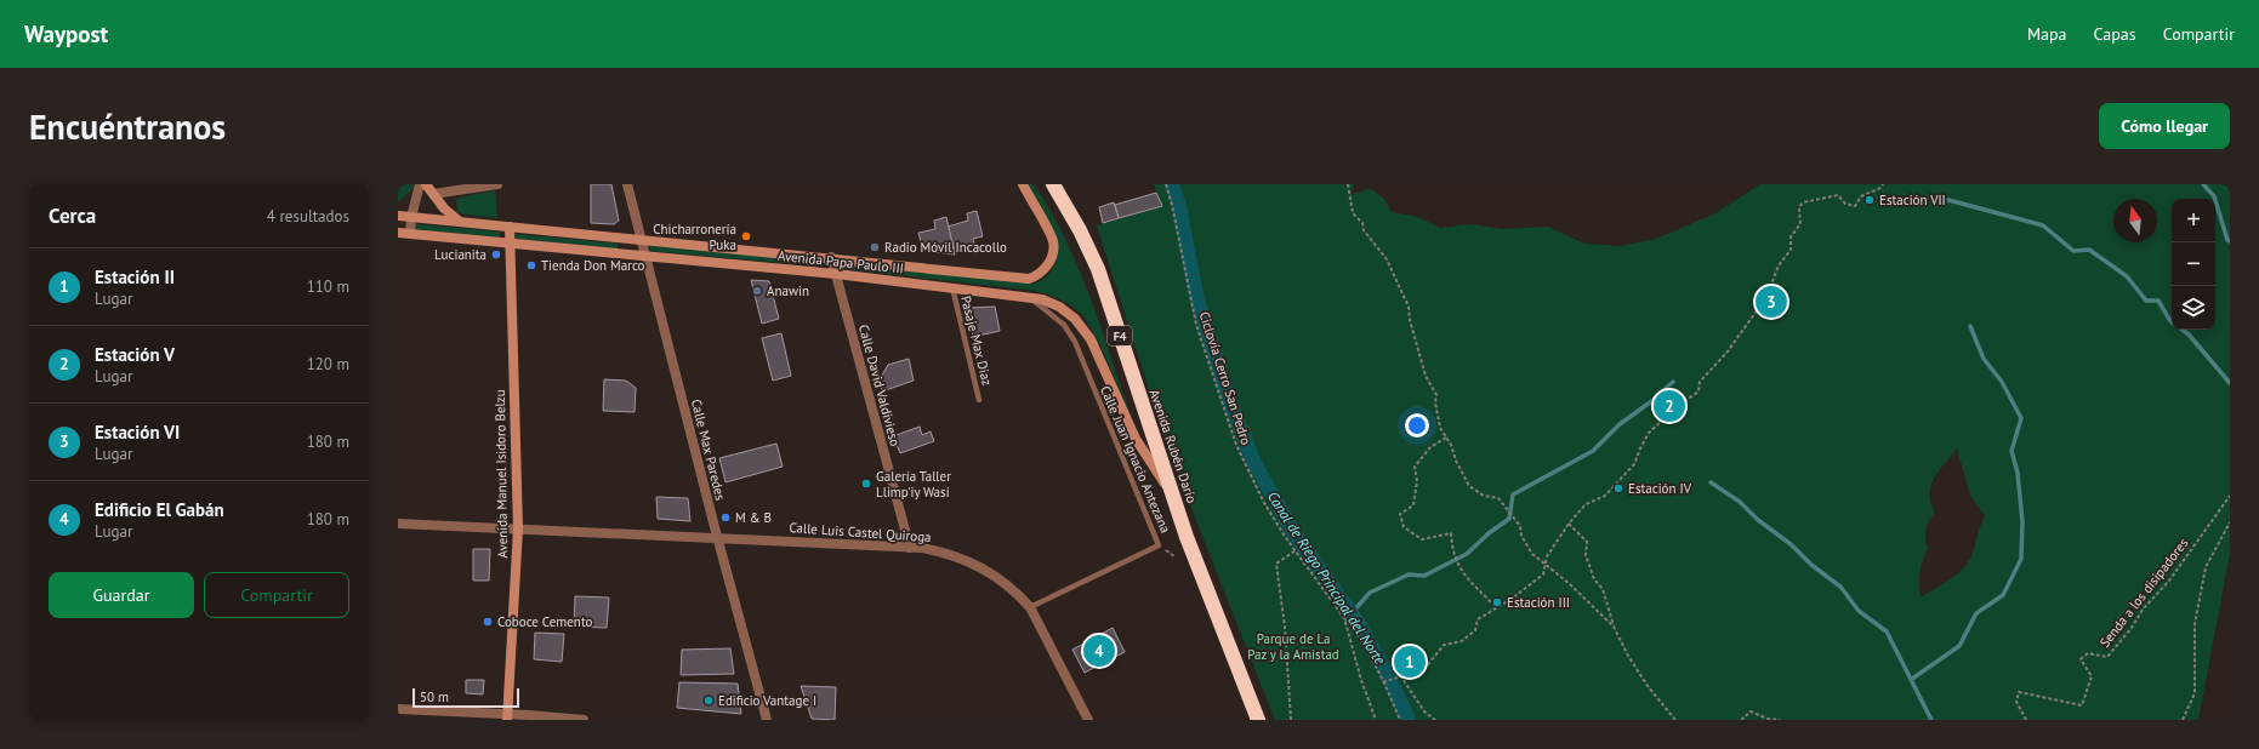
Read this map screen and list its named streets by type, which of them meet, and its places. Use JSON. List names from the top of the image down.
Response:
{
  "streets": {
    "highway": ["F4", "Avenida Rubén Darío"],
    "main road": ["Avenida Papa Paulo III", "Avenida Manuel Isidoro Belzu"],
    "street": ["Calle David Valdivieso", "Calle Max Paredes", "Calle Luis Castel Quiroga"],
    "lane": ["Pasaje Max Diaz", "Calle Juan Ignacio Antezana"],
    "path": ["Ciclovía Cerro San Pedro", "Senda a los disipadores"]
  },
  "crossings": [
    ["Avenida Papa Paulo III", "Pasaje Max Diaz"],
    ["Avenida Papa Paulo III", "Calle David Valdivieso"],
    ["Avenida Papa Paulo III", "Avenida Rubén Darío"],
    ["Avenida Papa Paulo III", "Calle Max Paredes"],
    ["Avenida Papa Paulo III", "Calle Juan Ignacio Antezana"],
    ["Avenida Papa Paulo III", "Avenida Manuel Isidoro Belzu"],
    ["Calle David Valdivieso", "Calle Luis Castel Quiroga"],
    ["Calle Max Paredes", "Calle Luis Castel Quiroga"],
    ["Calle Juan Ignacio Antezana", "Calle Luis Castel Quiroga"],
    ["Avenida Manuel Isidoro Belzu", "Calle Luis Castel Quiroga"]
  ],
  "water": ["Canal de Riego Principal del Norte"],
  "parks": ["Parque de La Paz y la Amistad"],
  "places": [
    "Estación VII",
    "Chicharronería Puka",
    "Radio Móvil Incacollo",
    "Lucianita",
    "Tienda Don Marco",
    "Anawin",
    "Galería Taller Llimp'iy Wasi",
    "Estación IV",
    "M & B",
    "Estación III",
    "Coboce Cemento",
    "Edificio Vantage I"
  ],
  "scale_bar": "50 m",
  "north": "top",
  "page": {
    "header": "Waypost",
    "nav": ["Mapa", "Capas", "Compartir"],
    "buttons": [
      "Cómo llegar",
      ["Guardar", "Compartir"]
    ],
    "title": "Encuéntranos",
    "heading": ["Cerca", "4 resultados"],
    "map_buttons": ["+", "−"],
    "list": [
      {
        "mark": "1",
        "name": "Estación II",
        "note": "Lugar",
        "value": "110 m"
      },
      {
        "mark": "2",
        "name": "Estación V",
        "note": "Lugar",
        "value": "120 m"
      },
      {
        "mark": "3",
        "name": "Estación VI",
        "note": "Lugar",
        "value": "180 m"
      },
      {
        "mark": "4",
        "name": "Edificio El Gabán",
        "note": "Lugar",
        "value": "180 m"
      }
    ],
    "pins": [
      "3",
      "2",
      "4",
      "1"
    ],
    "scale": "50 m"
  }
}
